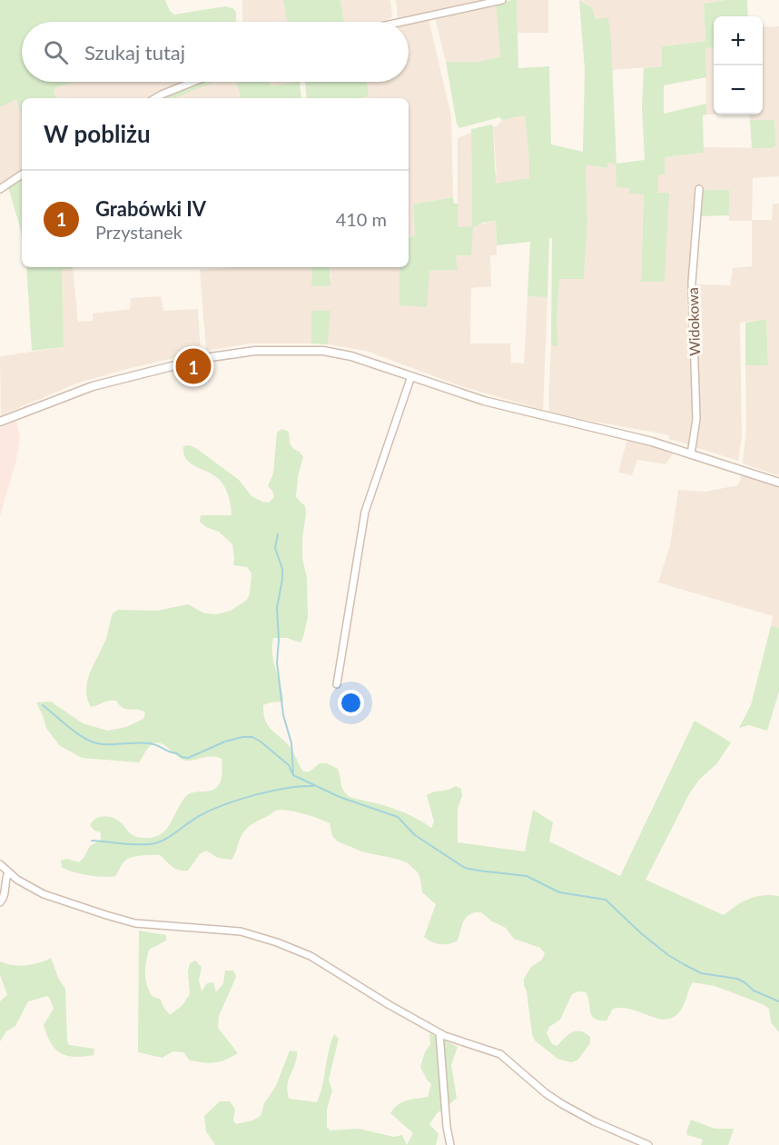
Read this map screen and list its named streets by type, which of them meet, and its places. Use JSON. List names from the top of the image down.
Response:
{
  "streets": {
    "street": ["Widokowa"]
  },
  "page": {
    "map_buttons": ["+", "−"],
    "search": "Szukaj tutaj",
    "heading": "W pobliżu",
    "list": [
      {
        "mark": "1",
        "name": "Grabówki IV",
        "note": "Przystanek",
        "value": "410 m"
      }
    ],
    "pins": "1"
  }
}
